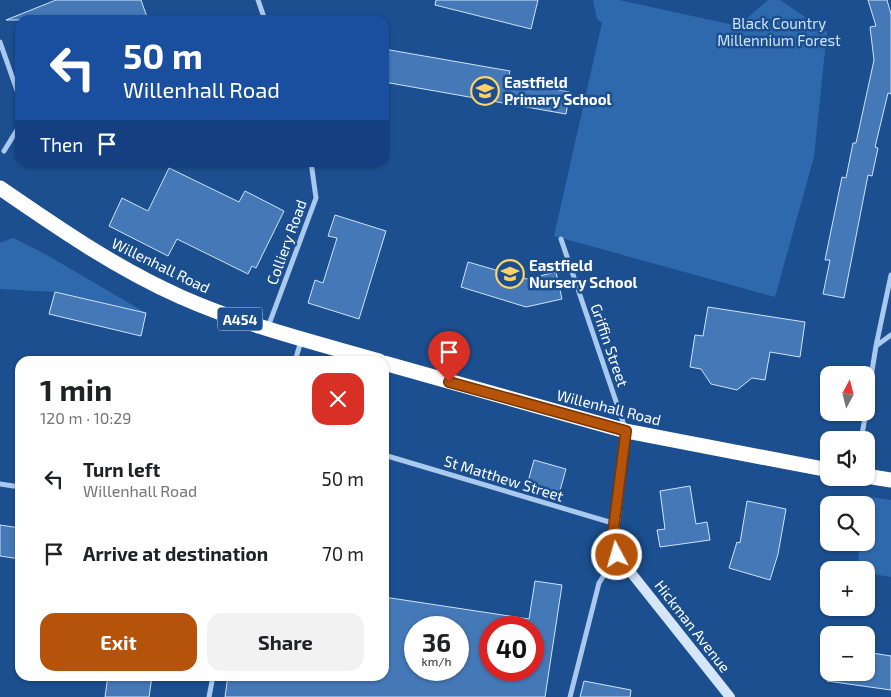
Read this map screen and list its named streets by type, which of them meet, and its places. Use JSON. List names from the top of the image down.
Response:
{
  "streets": {
    "highway": ["Willenhall Road", "A454"],
    "street": [
      "Colliery Road",
      "Griffin Street",
      "St Matthew Street",
      "Hickman Avenue"
    ]
  },
  "crossings": [
    ["Colliery Road", "Willenhall Road"],
    ["Willenhall Road", "Griffin Street"]
  ],
  "parks": ["Black Country Millennium Forest"],
  "places": {
    "school or university": ["Eastfield Primary School", "Eastfield Nursery School"]
  },
  "north": "top",
  "page": {
    "turn": ["50 m", "Willenhall Road"],
    "then": "Then",
    "heading": ["1 min", "120 m · 10:29"],
    "map_buttons": ["+", "−"],
    "list": [
      {
        "name": "Turn left",
        "note": "Willenhall Road",
        "value": "50 m"
      },
      {
        "name": "Arrive at destination",
        "value": "70 m"
      }
    ],
    "buttons": ["Exit", "Share"],
    "speed": "36 km/h",
    "limit": "40"
  }
}
